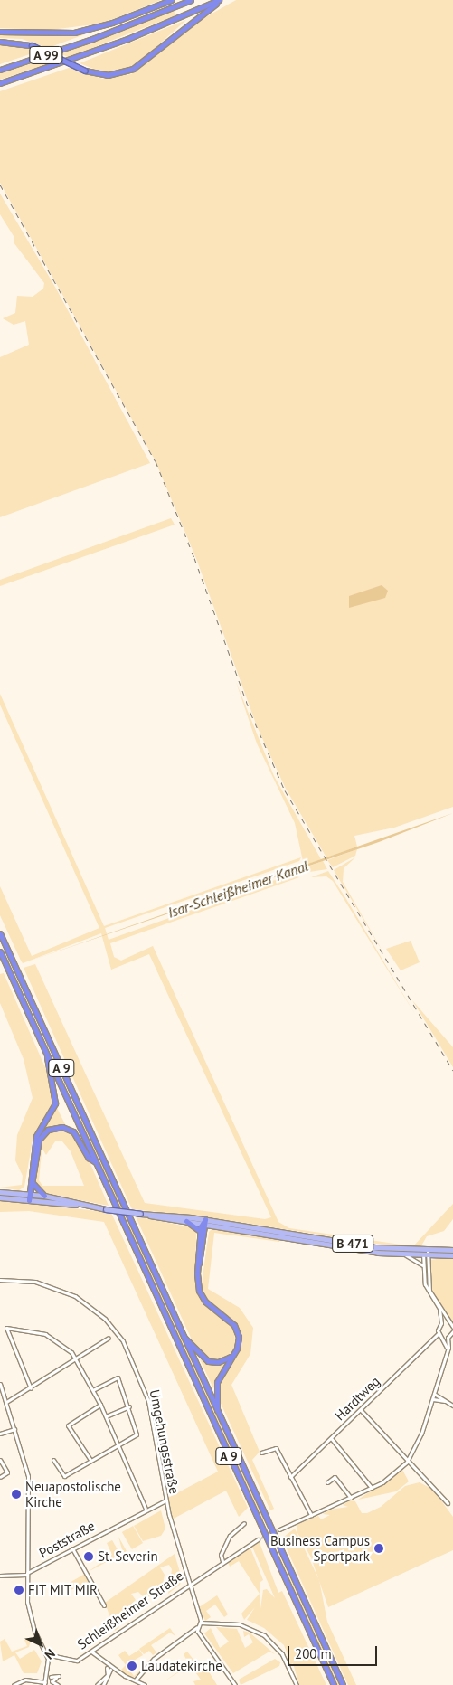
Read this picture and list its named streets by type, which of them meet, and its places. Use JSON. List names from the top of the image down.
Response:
{
  "streets": {
    "highway": ["A 99", "A 9"],
    "main road": ["B 471"],
    "street": [
      "Hardtweg",
      "Umgehungsstraße",
      "Poststraße",
      "Schleißheimer Straße"
    ]
  },
  "crossings": [
    ["Umgehungsstraße", "Poststraße"],
    ["Umgehungsstraße", "Schleißheimer Straße"]
  ],
  "water": ["Isar-Schleißheimer Kanal"],
  "places": [
    "Neuapostolische Kirche",
    "Business Campus Sportpark",
    "St. Severin",
    "FIT MIT MIR",
    "Laudatekirche"
  ],
  "scale_bar": "200 m",
  "north": "bottom right"
}
